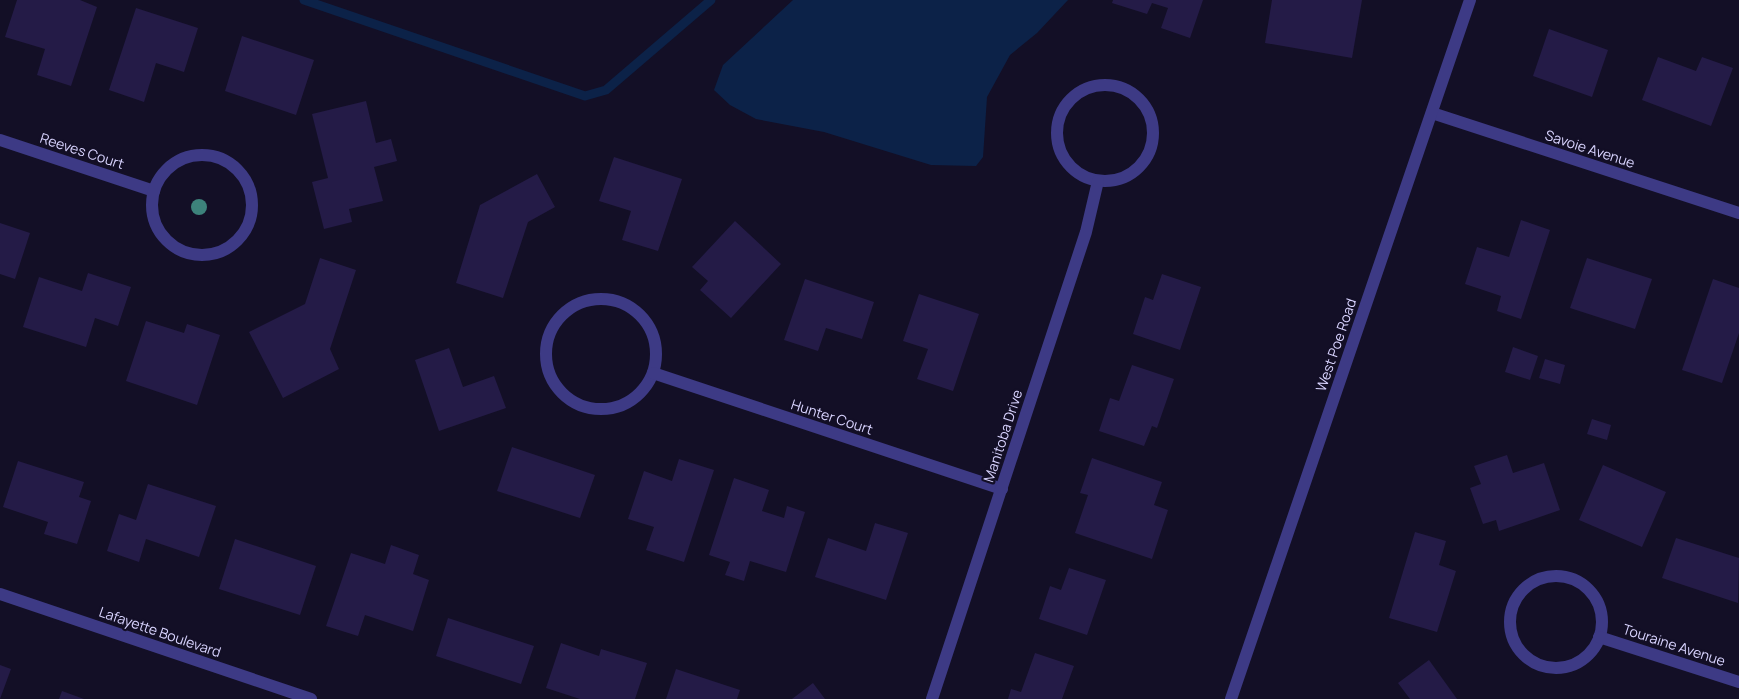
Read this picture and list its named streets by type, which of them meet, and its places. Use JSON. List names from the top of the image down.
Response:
{
  "streets": {
    "street": [
      "Savoie Avenue",
      "Reeves Court",
      "West Poe Road",
      "Hunter Court",
      "Manitoba Drive",
      "Lafayette Boulevard",
      "Touraine Avenue"
    ]
  },
  "crossings": [
    ["Savoie Avenue", "West Poe Road"],
    ["Hunter Court", "Manitoba Drive"]
  ]
}
